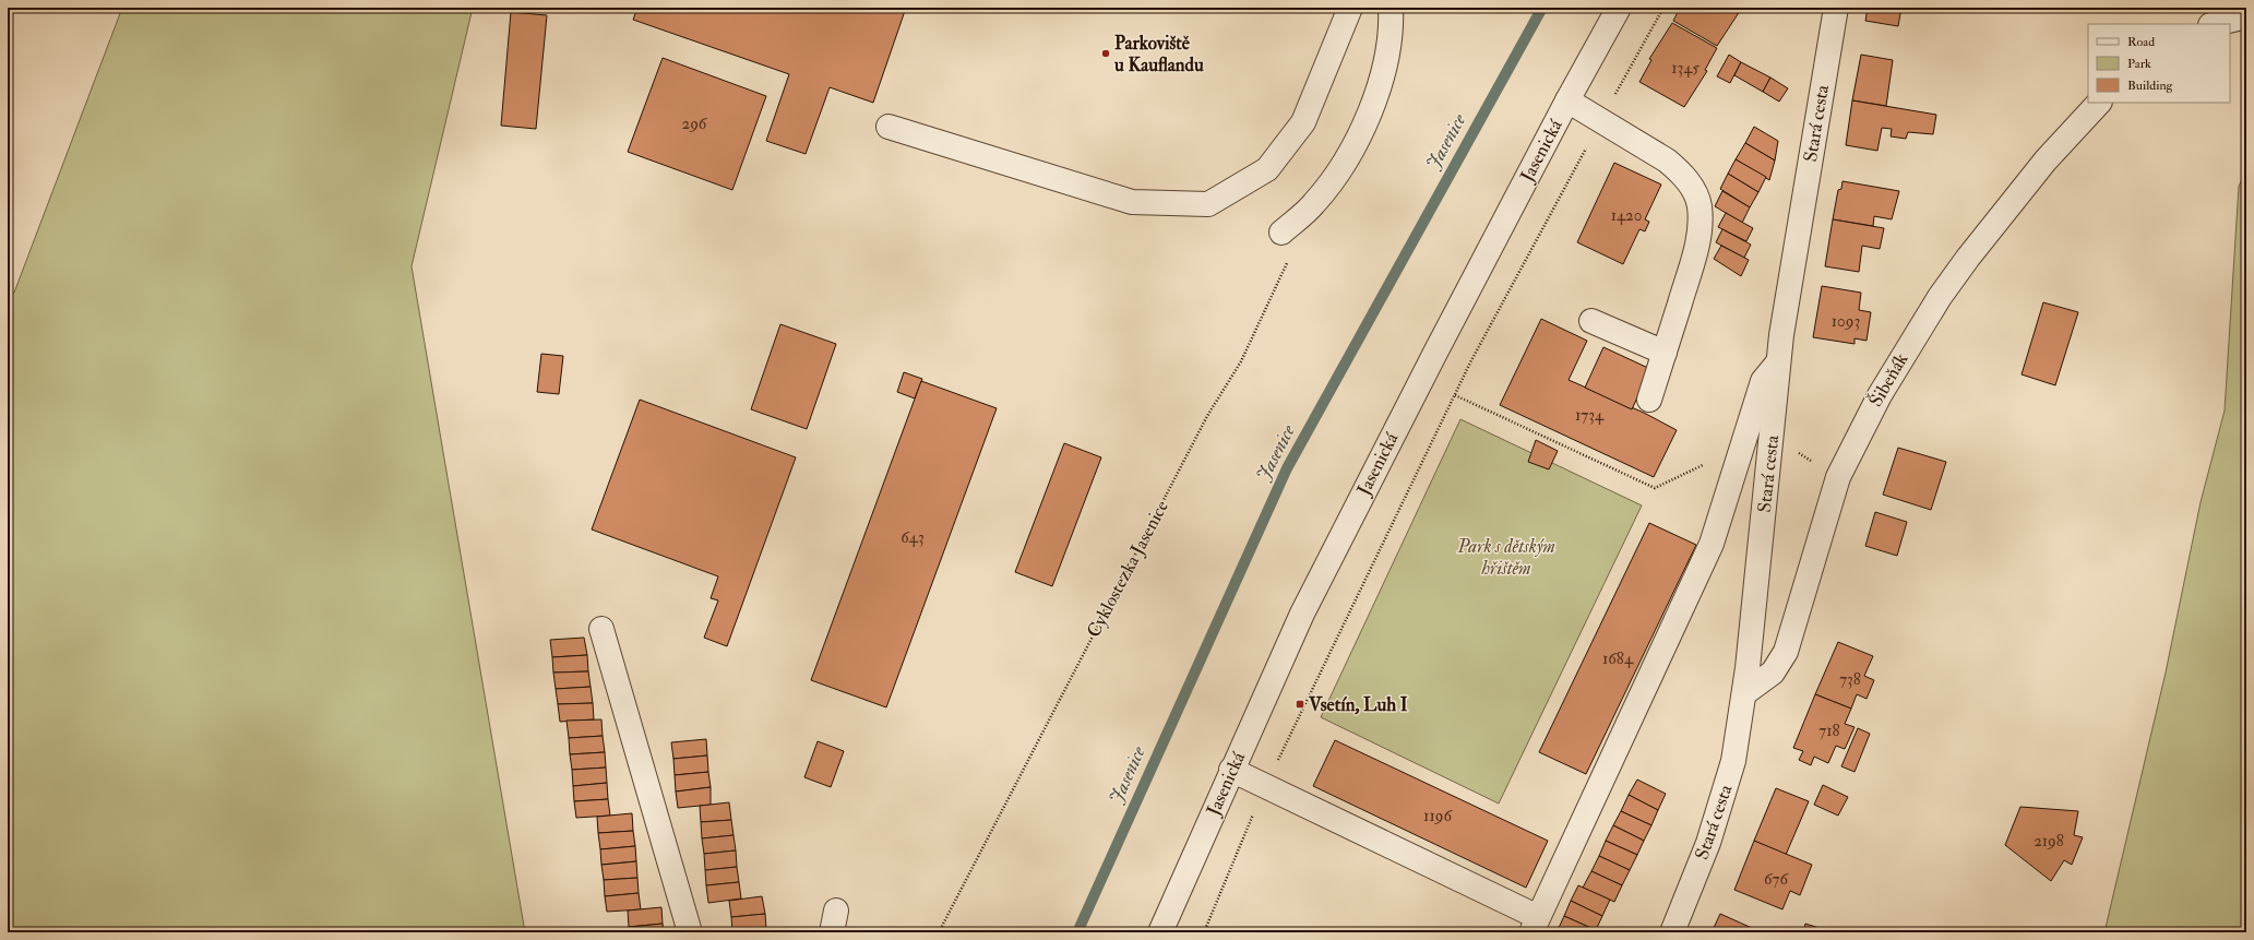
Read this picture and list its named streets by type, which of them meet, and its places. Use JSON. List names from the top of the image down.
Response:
{
  "streets": {
    "street": ["Stará cesta", "Jasenická", "Šibeňák"],
    "path": ["Cyklostezka Jasenice"]
  },
  "crossings": [
    ["Stará cesta", "Šibeňák"]
  ],
  "water": ["Jasenice"],
  "parks": ["Park s dětským hřištěm"],
  "places": {
    "other": ["Parkoviště u Kauflandu"],
    "transit": ["Vsetín, Luh I"]
  },
  "house_numbers": [
    "1345",
    "296",
    "1420",
    "1093",
    "1734",
    "643",
    "1684",
    "738",
    "718",
    "1196",
    "2198",
    "676"
  ],
  "legend": ["Road", "Park", "Building"]
}
